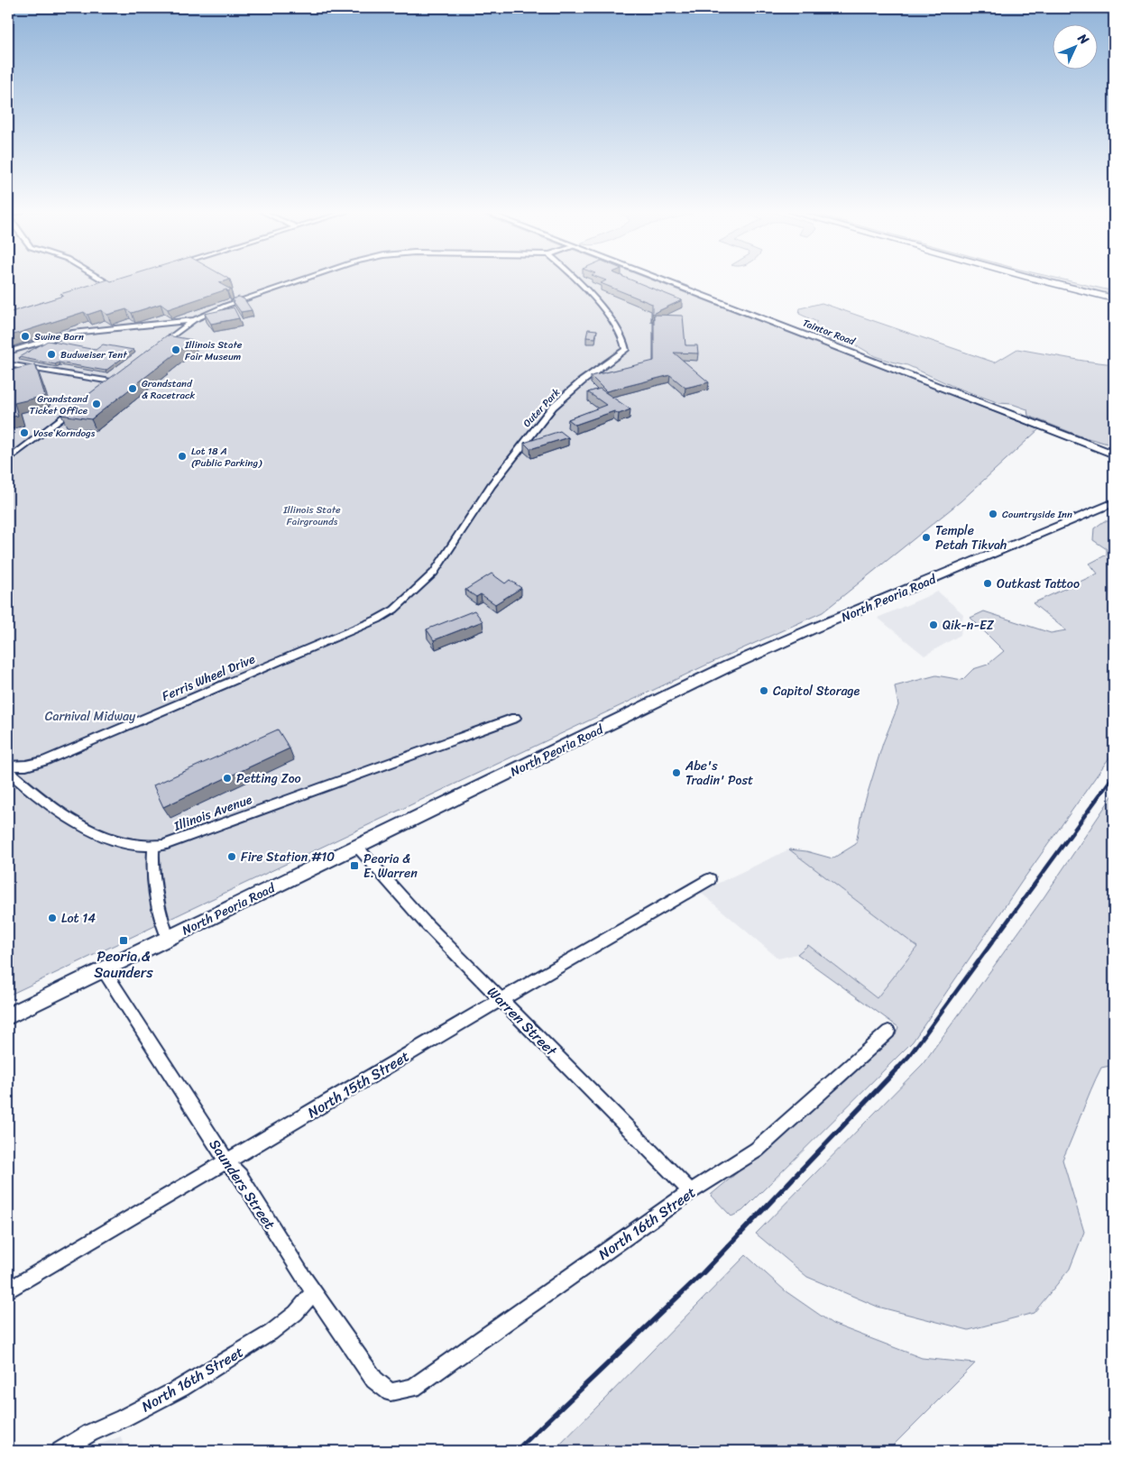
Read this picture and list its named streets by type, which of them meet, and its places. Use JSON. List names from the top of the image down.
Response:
{
  "streets": {
    "main road": ["Taintor Road", "North Peoria Road"],
    "street": [
      "Outer Park",
      "Ferris Wheel Drive",
      "Illinois Avenue",
      "Warren Street",
      "North 15th Street",
      "Saunders Street",
      "North 16th Street"
    ]
  },
  "crossings": [
    ["Outer Park", "Ferris Wheel Drive"],
    ["North Peoria Road", "Warren Street"],
    ["North Peoria Road", "Saunders Street"],
    ["Warren Street", "North 15th Street"],
    ["Warren Street", "North 16th Street"],
    ["North 15th Street", "Saunders Street"],
    ["Saunders Street", "North 16th Street"]
  ],
  "parks": ["Illinois State Fairgrounds", "Carnival Midway"],
  "places": {
    "other": [
      "Swine Barn",
      "Illinois State Fair Museum",
      "Budweiser Tent",
      "Grandstand & Racetrack",
      "Grandstand Ticket Office",
      "Vose Korndogs",
      "Lot 18 A (Public Parking)",
      "Countryside Inn",
      "Temple Petah Tikvah",
      "Outkast Tattoo",
      "Qik-n-EZ",
      "Capitol Storage",
      "Abe's Tradin' Post",
      "Petting Zoo",
      "Fire Station #10",
      "Lot 14"
    ],
    "transit": ["Peoria & E. Warren", "Peoria & Saunders"]
  },
  "north": "top right"
}
